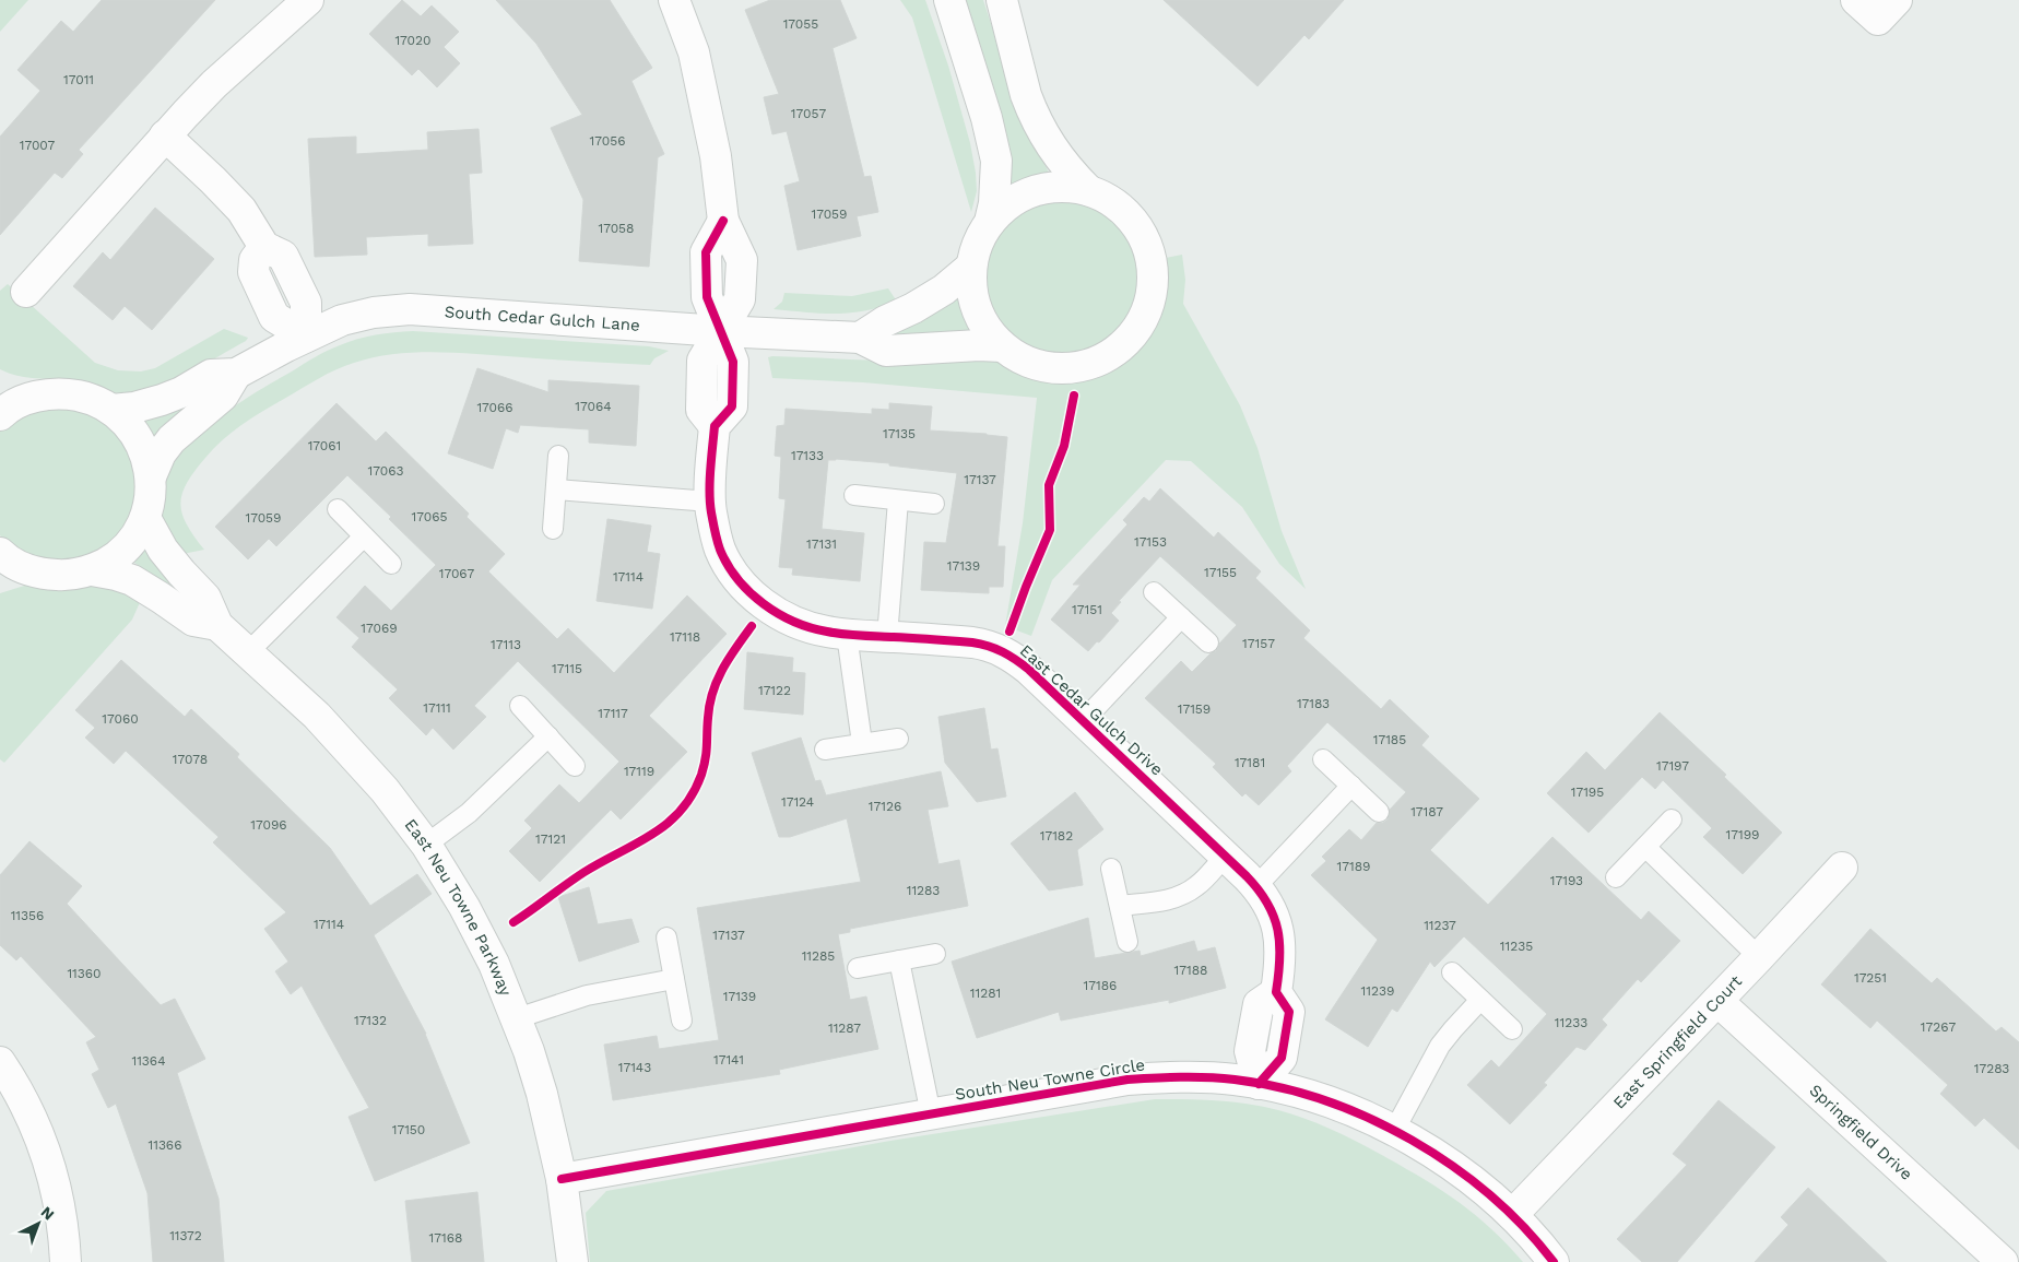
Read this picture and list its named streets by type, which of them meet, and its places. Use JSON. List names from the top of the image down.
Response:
{
  "streets": {
    "street": [
      "South Cedar Gulch Lane",
      "East Cedar Gulch Drive",
      "East Neu Towne Parkway",
      "East Springfield Court",
      "South Neu Towne Circle",
      "Springfield Drive"
    ]
  },
  "crossings": [
    ["South Cedar Gulch Lane", "East Cedar Gulch Drive"],
    ["East Cedar Gulch Drive", "South Neu Towne Circle"],
    ["East Neu Towne Parkway", "South Neu Towne Circle"],
    ["East Springfield Court", "South Neu Towne Circle"],
    ["East Springfield Court", "Springfield Drive"]
  ],
  "house_numbers": [
    "17055",
    "17020",
    "17011",
    "17057",
    "17056",
    "17007",
    "17059",
    "17058",
    "17064",
    "17066",
    "17135",
    "17061",
    "17133",
    "17063",
    "17137",
    "17065",
    "17059",
    "17153",
    "17131",
    "17139",
    "17155",
    "17067",
    "17114",
    "17151",
    "17069",
    "17118",
    "17157",
    "17113",
    "17115",
    "17122",
    "17183",
    "17111",
    "17159",
    "17117",
    "17060",
    "17185",
    "17078",
    "17181",
    "17197",
    "17119",
    "17195",
    "17124",
    "17126",
    "17187",
    "17096",
    "17199",
    "17182",
    "17121",
    "17189",
    "17193",
    "11283",
    "11356",
    "17114",
    "11237",
    "17137",
    "11235",
    "11285",
    "17188",
    "11360",
    "17251",
    "17186",
    "11239",
    "11281",
    "17139",
    "17132",
    "11233",
    "17267",
    "11287",
    "17141",
    "11364",
    "17143",
    "17283",
    "17150",
    "11366",
    "11372",
    "17168"
  ],
  "north": "top right"
}
